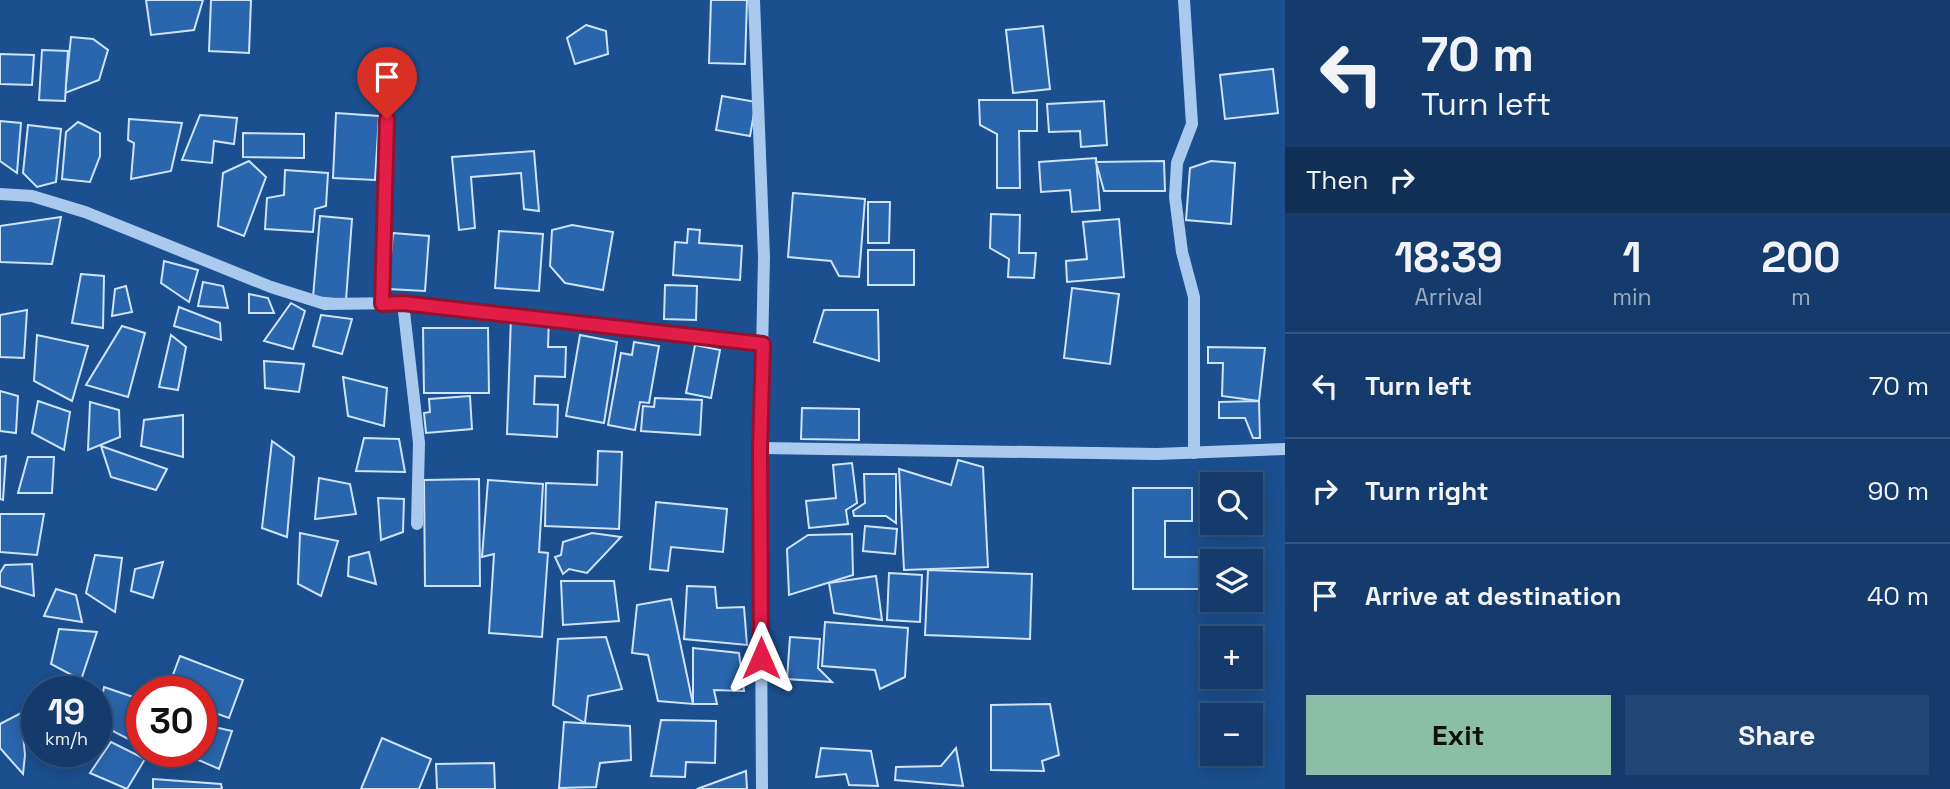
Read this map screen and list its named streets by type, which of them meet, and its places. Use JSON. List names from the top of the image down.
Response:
{
  "page": {
    "turn": ["70 m", "Turn left"],
    "then": "Then",
    "eta": [
      "18:39",
      "Arrival",
      "1",
      "min",
      "200",
      "m"
    ],
    "list": [
      {
        "name": "Turn left",
        "value": "70 m"
      },
      {
        "name": "Turn right",
        "value": "90 m"
      },
      {
        "name": "Arrive at destination",
        "value": "40 m"
      }
    ],
    "map_buttons": ["+", "−"],
    "speed": "19 km/h",
    "limit": "30",
    "buttons": ["Exit", "Share"]
  }
}
